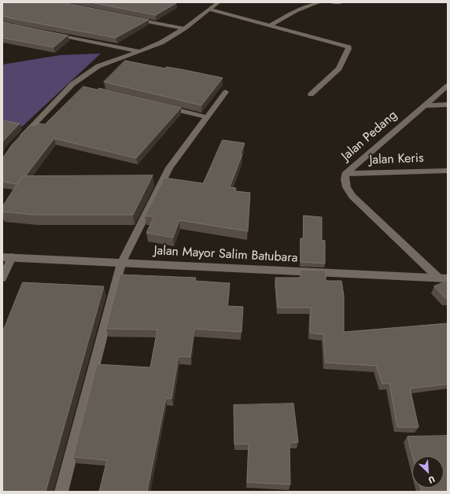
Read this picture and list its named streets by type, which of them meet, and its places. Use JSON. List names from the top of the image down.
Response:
{
  "streets": {
    "street": ["Jalan Pedang", "Jalan Keris", "Jalan Mayor Salim Batubara"]
  },
  "crossings": [
    ["Jalan Pedang", "Jalan Keris"],
    ["Jalan Pedang", "Jalan Mayor Salim Batubara"]
  ],
  "north": "bottom right"
}
